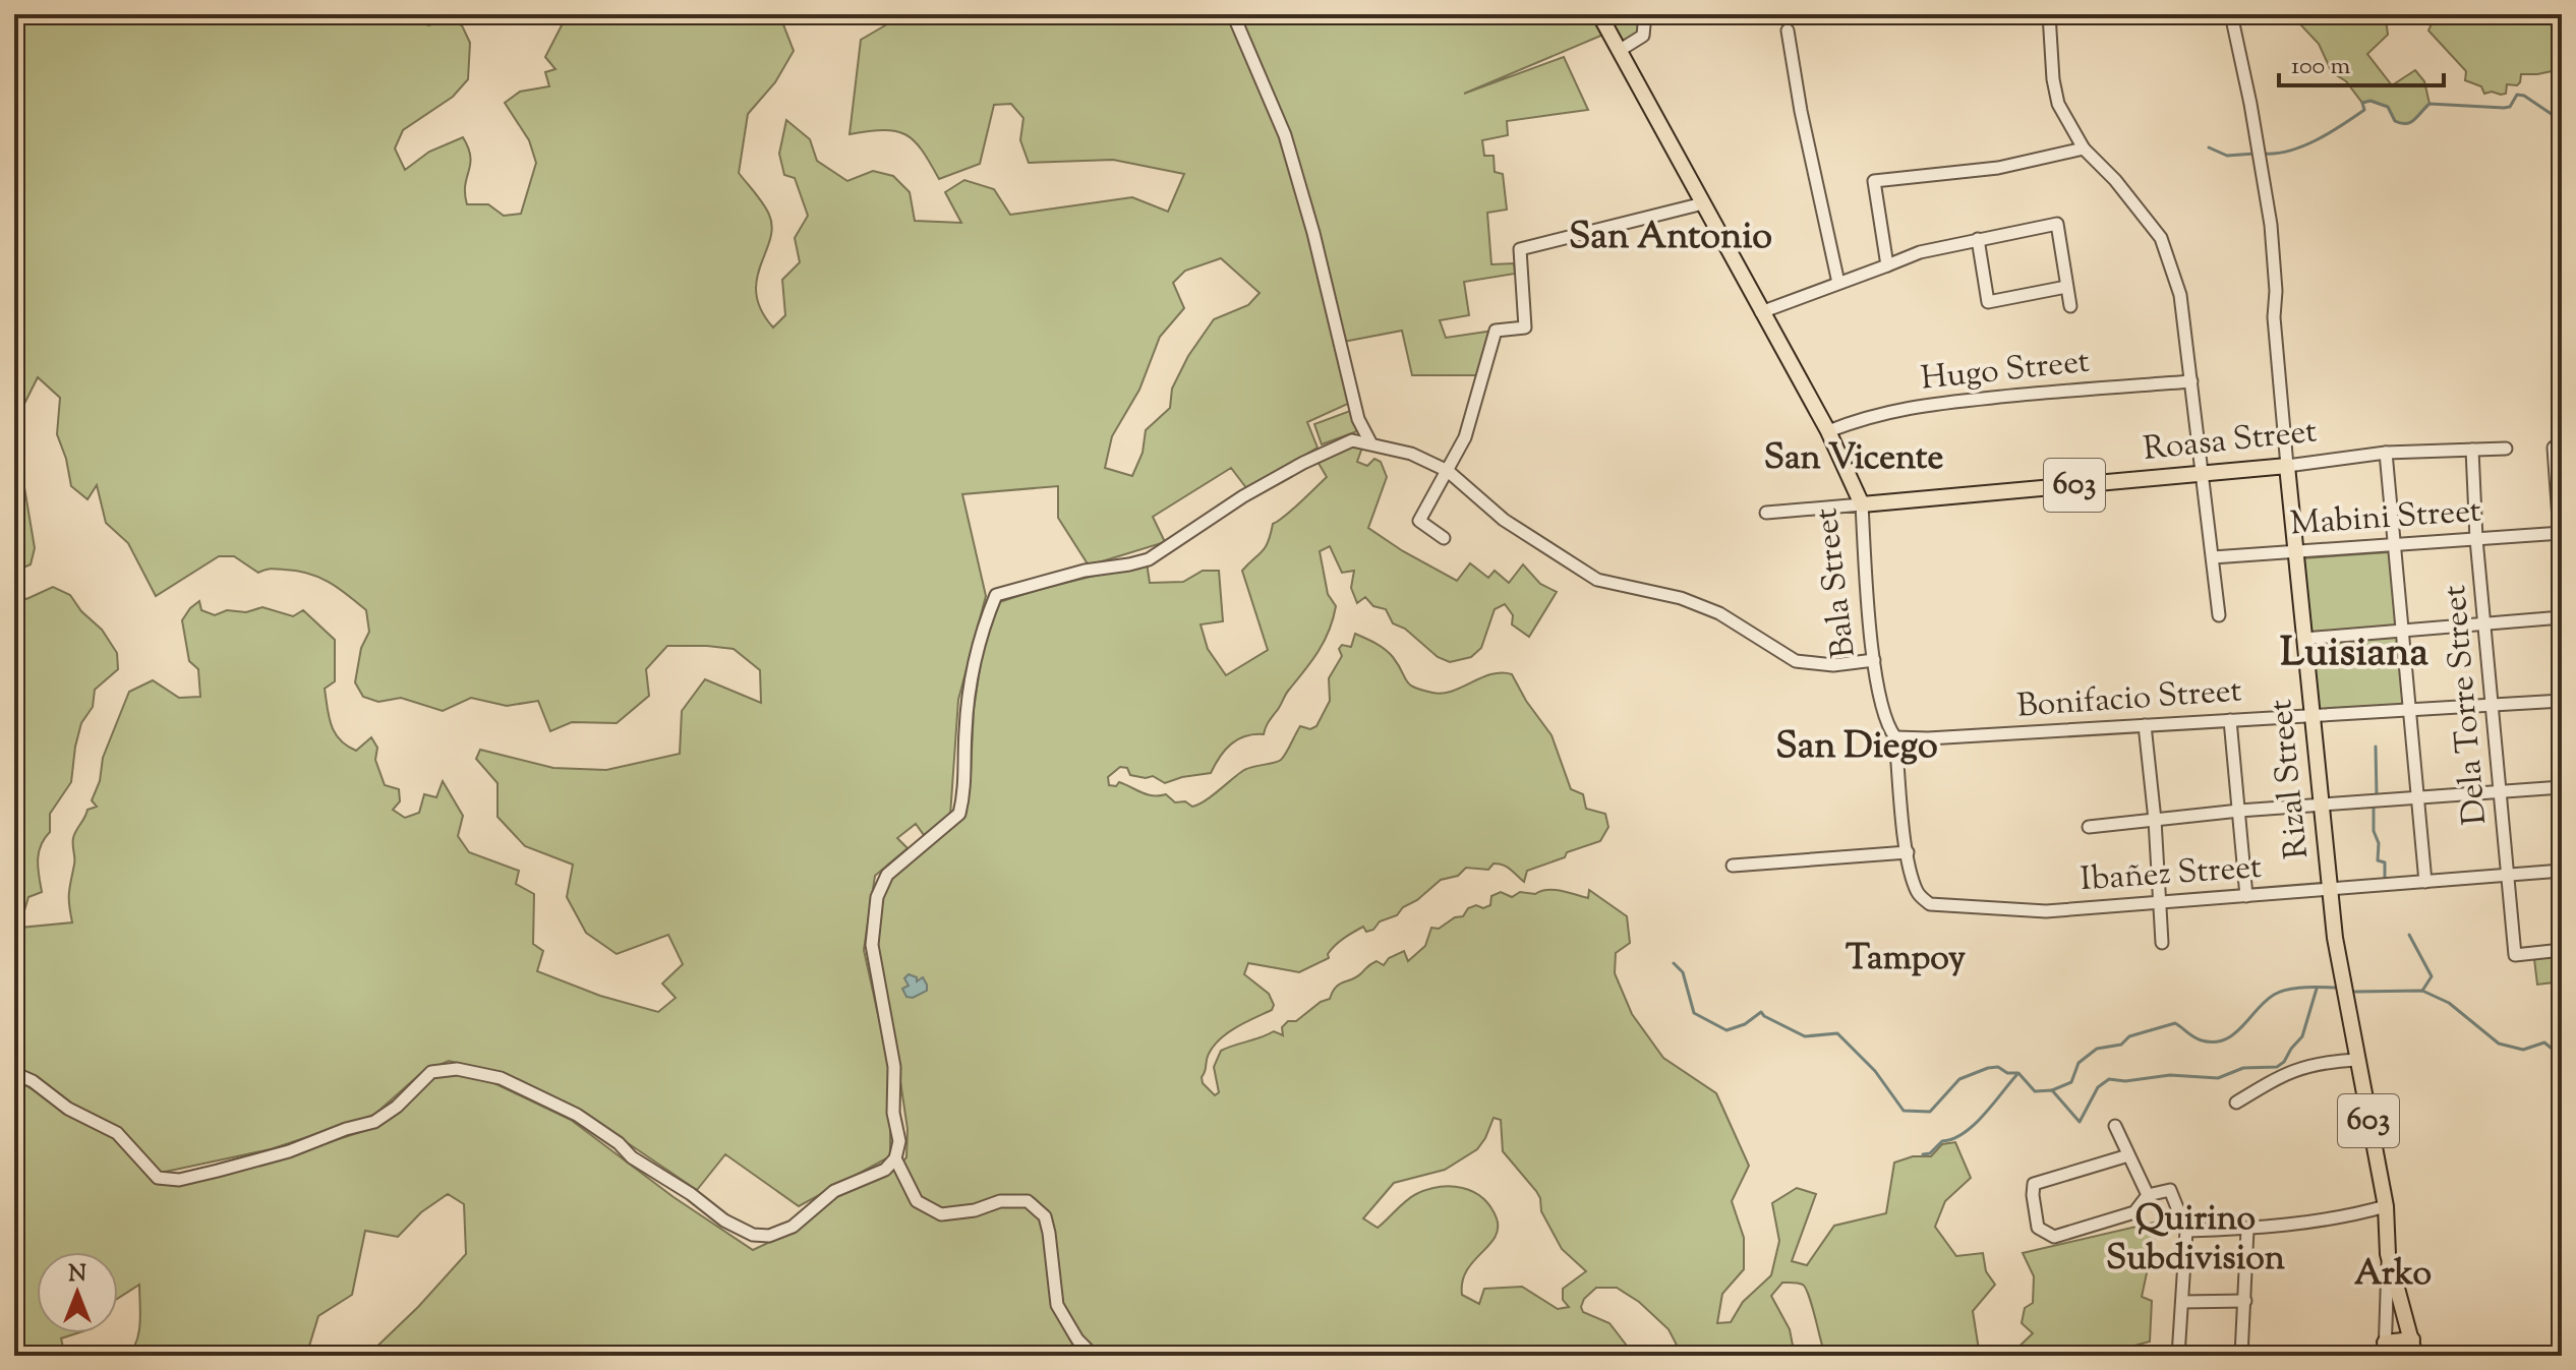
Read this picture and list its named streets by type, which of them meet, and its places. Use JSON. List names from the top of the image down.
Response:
{
  "streets": {
    "main road": [
      "Roasa Street",
      "603",
      "Bala Street",
      "Rizal Street"
    ],
    "street": [
      "Hugo Street",
      "Mabini Street",
      "Bonifacio Street",
      "Dela Torre Street",
      "Ibañez Street"
    ]
  },
  "crossings": [
    ["Hugo Street", "Bala Street"],
    ["Roasa Street", "Bala Street"],
    ["Roasa Street", "Dela Torre Street"],
    ["Roasa Street", "Rizal Street"],
    ["603", "Rizal Street"],
    ["Mabini Street", "Dela Torre Street"],
    ["Mabini Street", "Rizal Street"],
    ["Bala Street", "Bonifacio Street"],
    ["Bala Street", "Ibañez Street"],
    ["Bonifacio Street", "Dela Torre Street"],
    ["Bonifacio Street", "Rizal Street"],
    ["Dela Torre Street", "Ibañez Street"],
    ["Rizal Street", "Ibañez Street"]
  ],
  "districts": [
    "San Antonio",
    "San Vicente",
    "Luisiana",
    "San Diego",
    "Tampoy",
    "Quirino Subdivision",
    "Arko"
  ],
  "scale_bar": "100 m",
  "north": "top"
}
